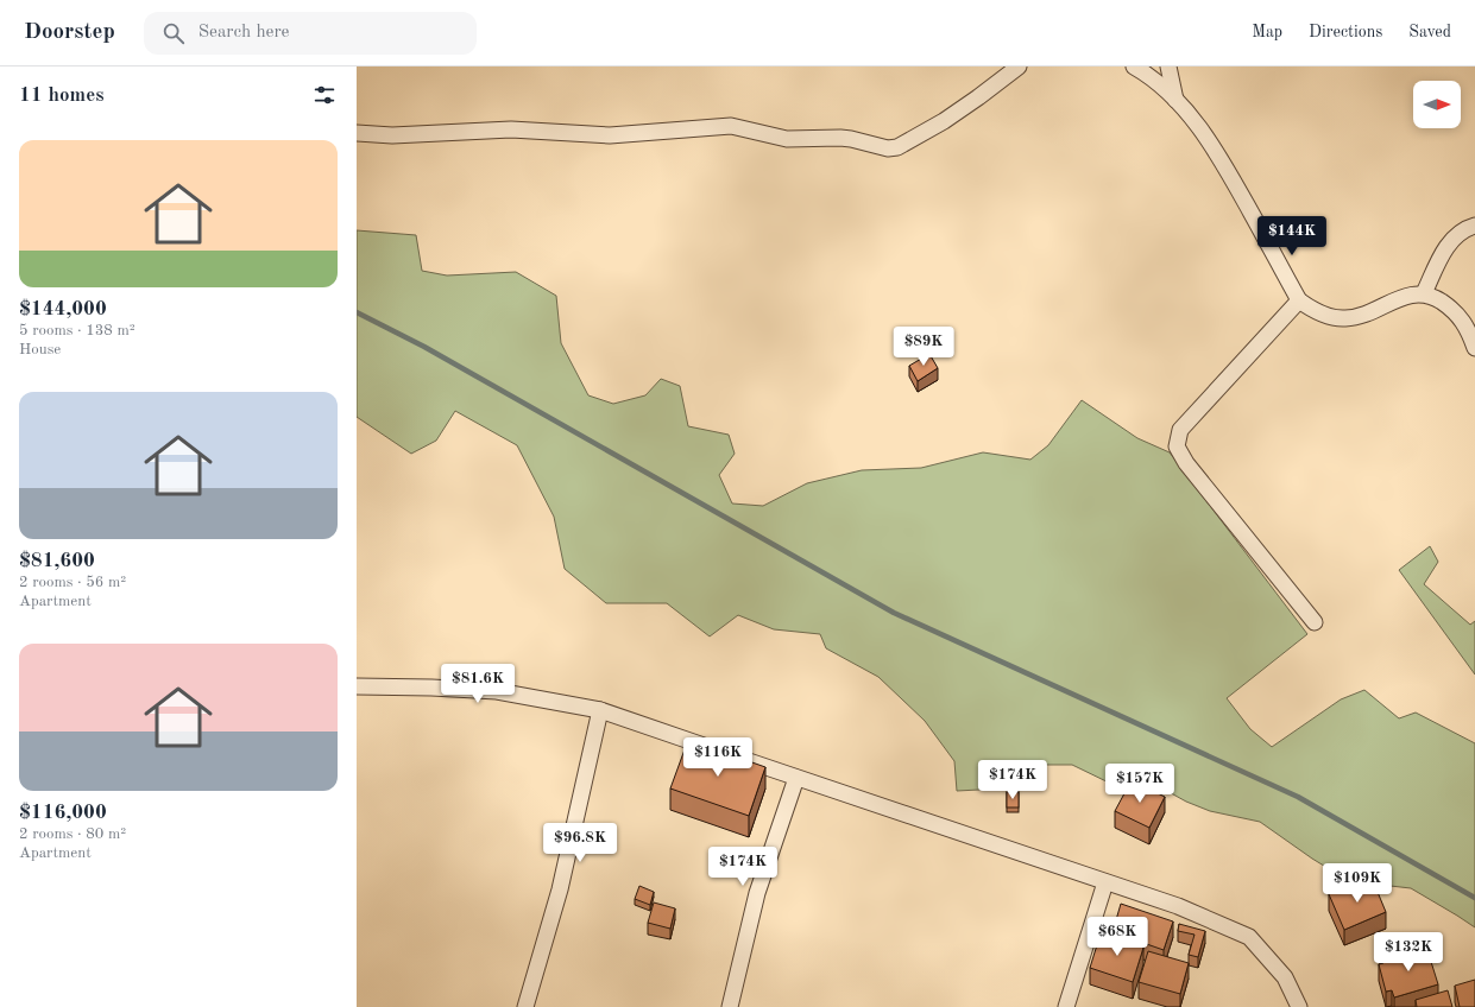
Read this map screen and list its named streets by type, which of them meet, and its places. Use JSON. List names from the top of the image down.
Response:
{
  "north": "right",
  "page": {
    "header": "Doorstep",
    "search": "Search here",
    "nav": ["Map", "Directions", "Saved"],
    "heading": "11 homes",
    "list": [
      {
        "name": "$144,000",
        "note": "5 rooms · 138 m² · House"
      },
      {
        "name": "$81,600",
        "note": "2 rooms · 56 m² · Apartment"
      },
      {
        "name": "$116,000",
        "note": "2 rooms · 80 m² · Apartment"
      }
    ],
    "price": [
      "$144K",
      "$89K",
      "$81.6K",
      "$116K",
      "$174K",
      "$157K",
      "$96.8K",
      "$174K",
      "$109K",
      "$68K",
      "$132K"
    ]
  }
}
